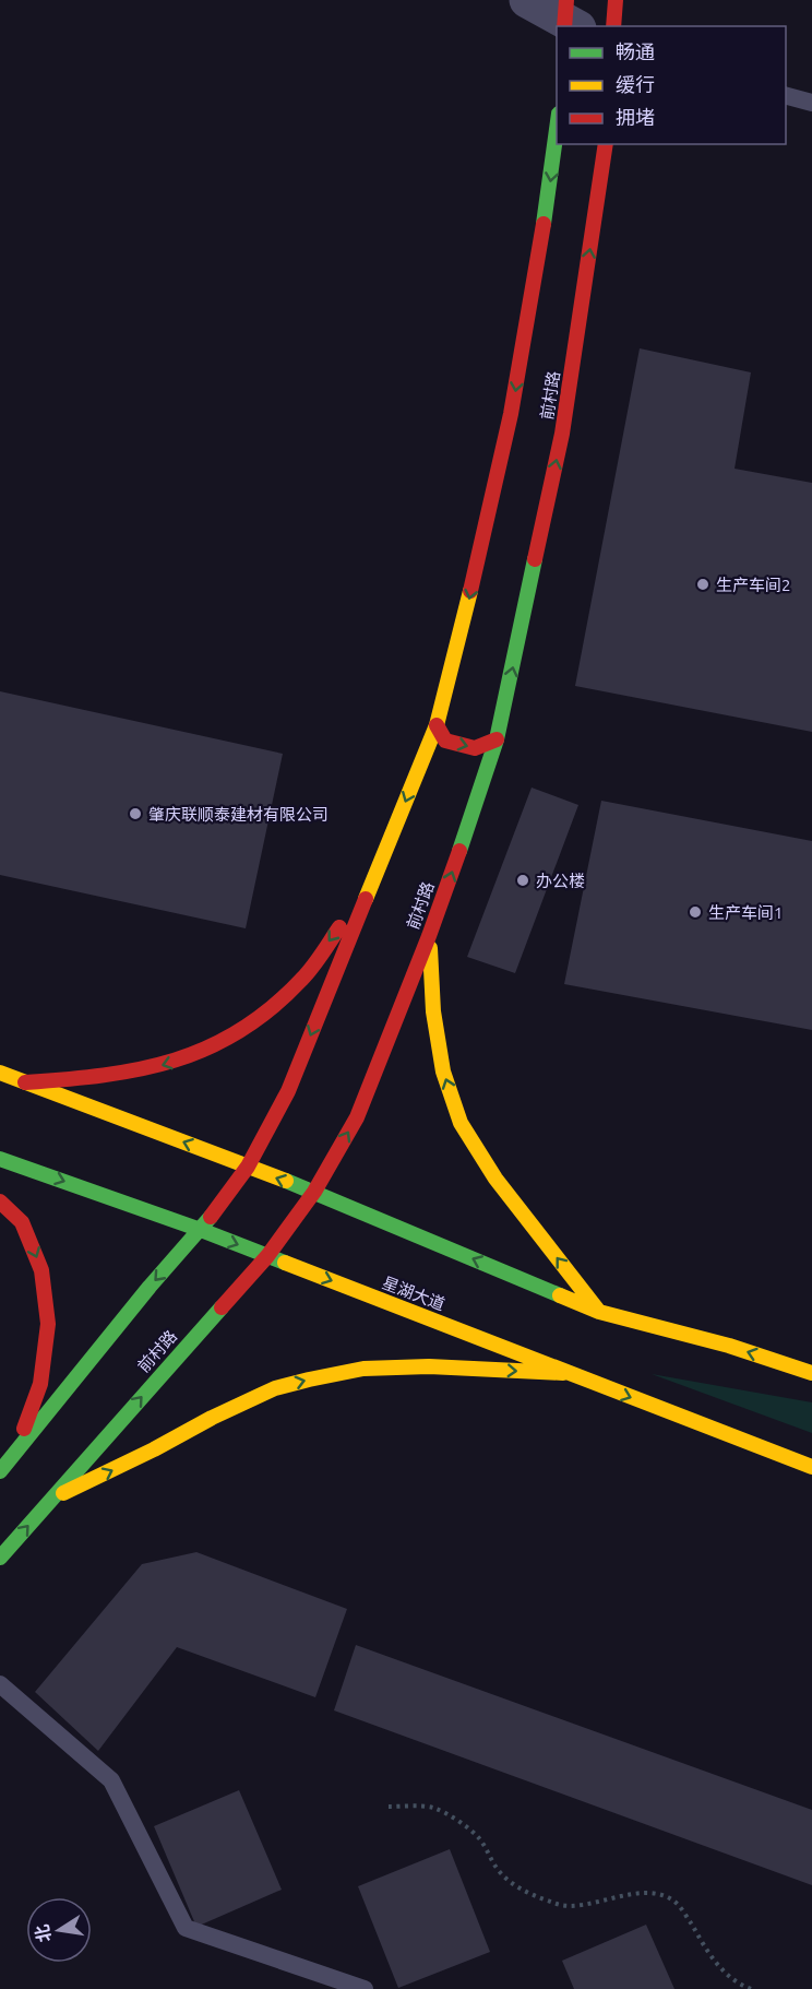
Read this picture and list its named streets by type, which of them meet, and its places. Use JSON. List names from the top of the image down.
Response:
{
  "streets": {
    "main road": ["前村路", "星湖大道"]
  },
  "crossings": [
    ["前村路", "星湖大道"]
  ],
  "places": [
    "生产车间2",
    "肇庆联顺泰建材有限公司",
    "办公楼",
    "生产车间1"
  ],
  "legend": ["畅通", "缓行", "拥堵"],
  "north": "left"
}
